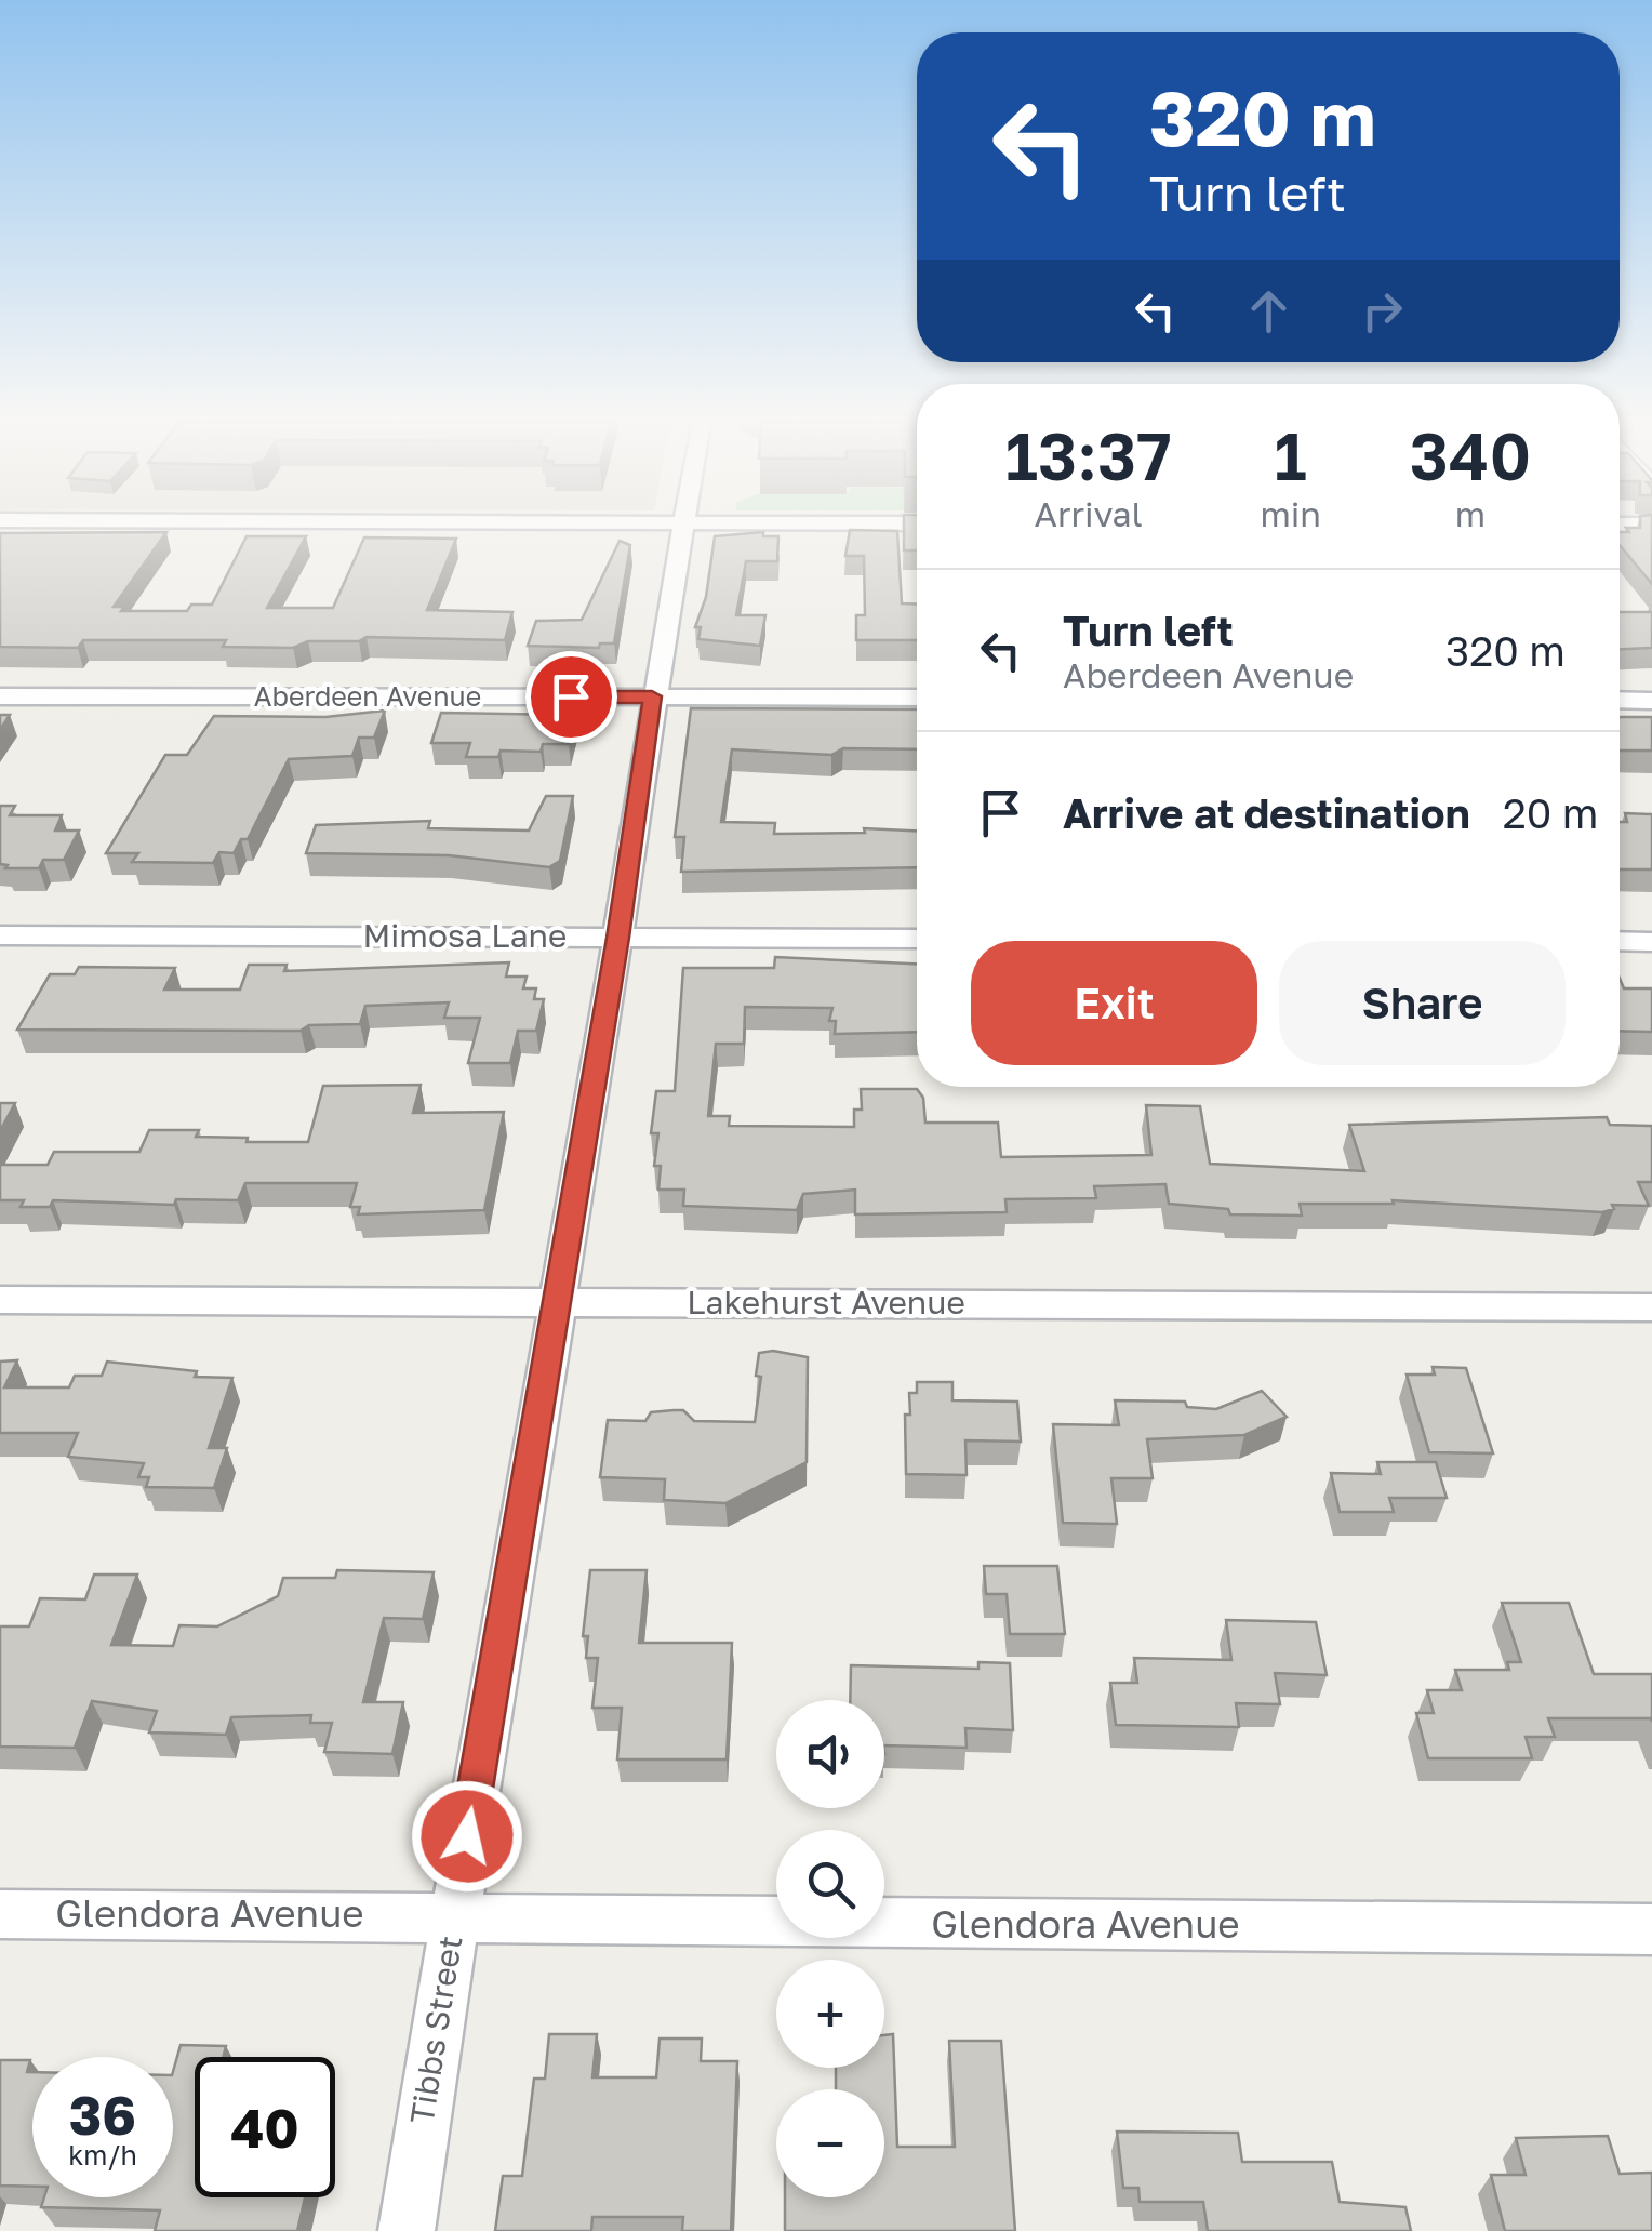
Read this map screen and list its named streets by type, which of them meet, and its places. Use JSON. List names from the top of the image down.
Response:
{
  "streets": {
    "street": [
      "Aberdeen Avenue",
      "Mimosa Lane",
      "Lakehurst Avenue",
      "Glendora Avenue",
      "Tibbs Street"
    ]
  },
  "crossings": [
    ["Aberdeen Avenue", "Tibbs Street"],
    ["Mimosa Lane", "Tibbs Street"],
    ["Lakehurst Avenue", "Tibbs Street"],
    ["Glendora Avenue", "Tibbs Street"]
  ],
  "page": {
    "turn": ["320 m", "Turn left"],
    "eta": [
      "13:37",
      "Arrival",
      "1",
      "min",
      "340",
      "m"
    ],
    "list": [
      {
        "name": "Turn left",
        "note": "Aberdeen Avenue",
        "value": "320 m"
      },
      {
        "name": "Arrive at destination",
        "value": "20 m"
      }
    ],
    "buttons": ["Exit", "Share"],
    "map_buttons": ["+", "−"],
    "speed": "36 km/h",
    "limit": "40"
  }
}
